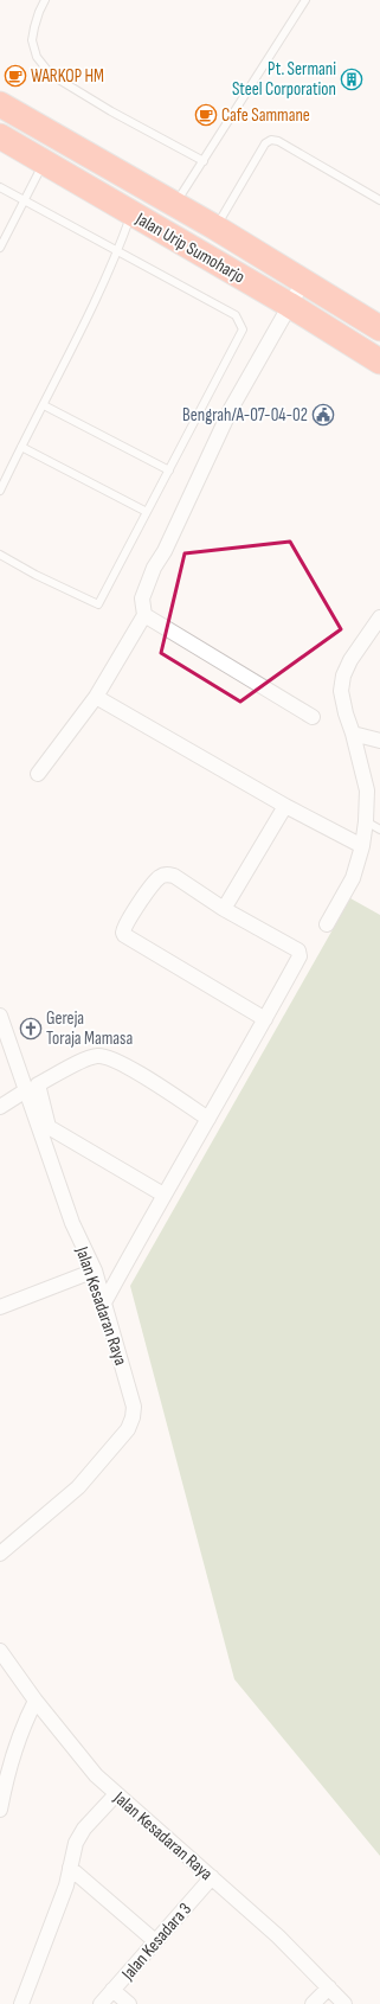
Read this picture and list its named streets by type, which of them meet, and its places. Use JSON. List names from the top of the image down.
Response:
{
  "streets": {
    "highway": ["Jalan Urip Sumoharjo"],
    "street": ["Jalan Kesadaran Raya", "Jalan Kesadara 3"]
  },
  "crossings": [
    ["Jalan Kesadaran Raya", "Jalan Kesadara 3"]
  ],
  "places": {
    "cafe": ["WARKOP HM", "Cafe Sammane"],
    "building": ["Pt. Sermani Steel Corporation"],
    "public building": ["Bengrah/A-07-04-02"],
    "church": ["Gereja Toraja Mamasa"]
  }
}
